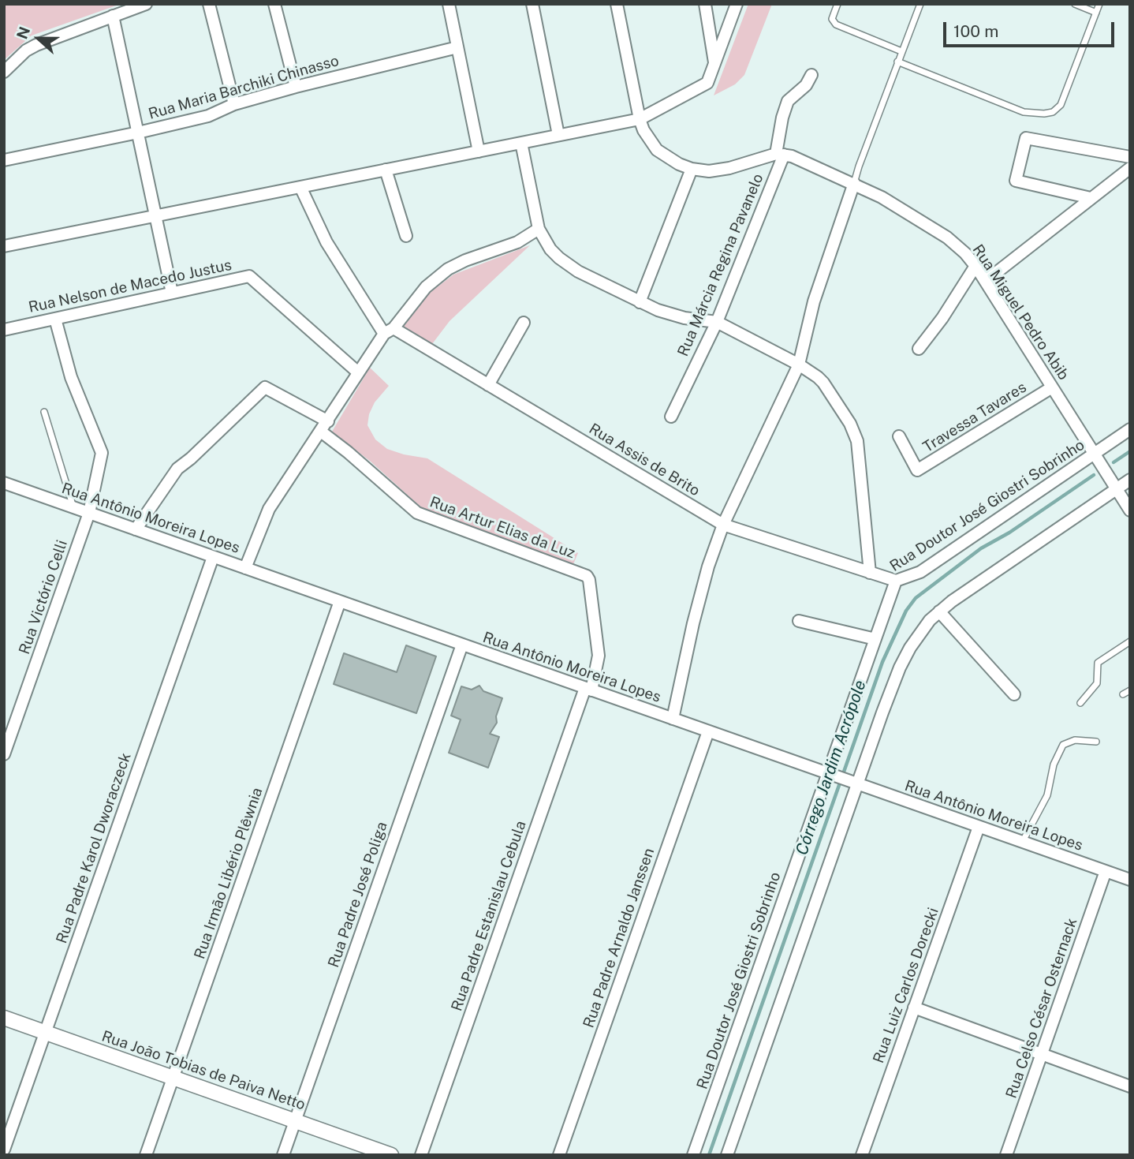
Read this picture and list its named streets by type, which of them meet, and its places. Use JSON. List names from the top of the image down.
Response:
{
  "streets": {
    "street": [
      "Rua Maria Barchiki Chinasso",
      "Rua Márcia Regina Pavanelo",
      "Rua Nelson de Macedo Justus",
      "Rua Miguel Pedro Abib",
      "Travessa Tavares",
      "Rua Assis de Brito",
      "Rua Doutor José Giostri Sobrinho",
      "Rua Antônio Moreira Lopes",
      "Rua Artur Elias da Luz",
      "Rua Victório Celli",
      "Rua Padre Karol Dworaczeck",
      "Rua Irmão Libério Plêwnia",
      "Rua Padre José Poliga",
      "Rua Padre Estanislau Cebula",
      "Rua Padre Arnaldo Janssen",
      "Rua Luiz Carlos Dorecki",
      "Rua Celso César Osternack",
      "Rua João Tobias de Paiva Netto"
    ]
  },
  "crossings": [
    ["Rua Márcia Regina Pavanelo", "Rua Miguel Pedro Abib"],
    ["Rua Nelson de Macedo Justus", "Rua Victório Celli"],
    ["Rua Miguel Pedro Abib", "Travessa Tavares"],
    ["Rua Miguel Pedro Abib", "Rua Doutor José Giostri Sobrinho"],
    ["Rua Assis de Brito", "Rua Doutor José Giostri Sobrinho"],
    ["Rua Doutor José Giostri Sobrinho", "Rua Antônio Moreira Lopes"],
    ["Rua Antônio Moreira Lopes", "Rua Artur Elias da Luz"],
    ["Rua Antônio Moreira Lopes", "Rua Victório Celli"],
    ["Rua Antônio Moreira Lopes", "Rua Padre Karol Dworaczeck"],
    ["Rua Antônio Moreira Lopes", "Rua Irmão Libério Plêwnia"],
    ["Rua Antônio Moreira Lopes", "Rua Padre José Poliga"],
    ["Rua Antônio Moreira Lopes", "Rua Padre Estanislau Cebula"],
    ["Rua Antônio Moreira Lopes", "Rua Padre Arnaldo Janssen"],
    ["Rua Antônio Moreira Lopes", "Rua Luiz Carlos Dorecki"],
    ["Rua Antônio Moreira Lopes", "Rua Celso César Osternack"],
    ["Rua Artur Elias da Luz", "Rua Padre Estanislau Cebula"],
    ["Rua Padre Karol Dworaczeck", "Rua João Tobias de Paiva Netto"],
    ["Rua Irmão Libério Plêwnia", "Rua João Tobias de Paiva Netto"],
    ["Rua Padre José Poliga", "Rua João Tobias de Paiva Netto"]
  ],
  "water": ["Córrego Jardim Acrópole"],
  "scale_bar": "100 m",
  "north": "left"
}
